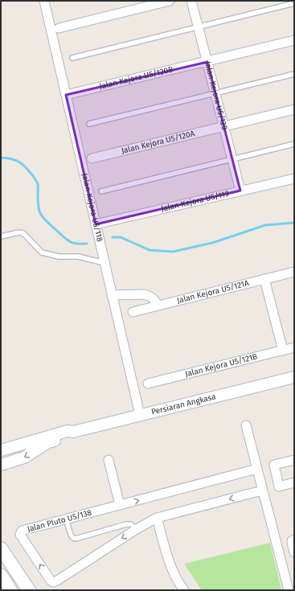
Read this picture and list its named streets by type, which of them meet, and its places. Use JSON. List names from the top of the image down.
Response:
{
  "streets": {
    "street": [
      "Jalan Kejora U5/120B",
      "Jalan Kejora U5/120",
      "Jalan Kejora U5/120A",
      "Jalan Kejora U5/119",
      "Jalan Kejora U5/118",
      "Jalan Kejora U5/121A",
      "Jalan Kejora U5/121B",
      "Persiaran Angkasa",
      "Jalan Pluto U5/138"
    ]
  },
  "crossings": [
    ["Jalan Kejora U5/120B", "Jalan Kejora U5/120"],
    ["Jalan Kejora U5/120B", "Jalan Kejora U5/118"],
    ["Jalan Kejora U5/120", "Jalan Kejora U5/120A"],
    ["Jalan Kejora U5/120", "Jalan Kejora U5/119"],
    ["Jalan Kejora U5/119", "Jalan Kejora U5/118"],
    ["Jalan Kejora U5/118", "Persiaran Angkasa"]
  ]
}
